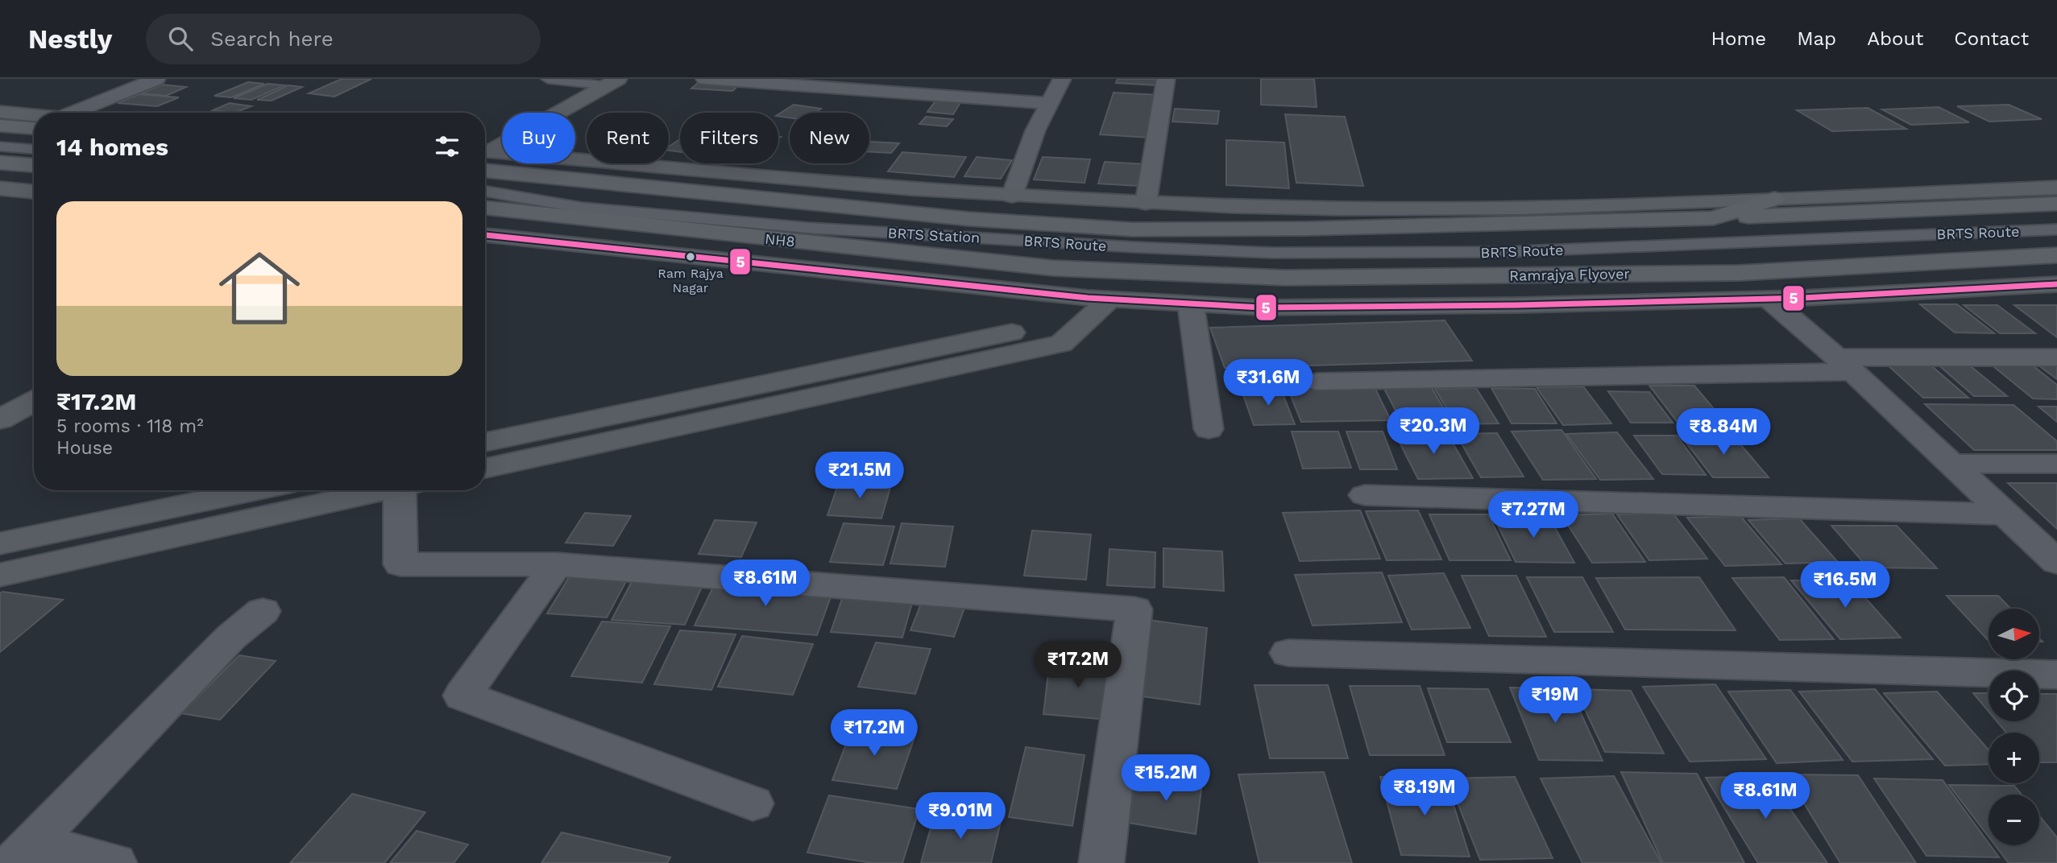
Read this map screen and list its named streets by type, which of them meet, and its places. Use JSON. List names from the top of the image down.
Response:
{
  "streets": {
    "main road": ["NH8", "Ramrajya Flyover"],
    "lane": ["BRTS Route", "BRTS Station"]
  },
  "crossings": [
    ["BRTS Route", "BRTS Station"],
    ["NH8", "Ramrajya Flyover"]
  ],
  "places": ["Ram Rajya Nagar"],
  "lines": ["transit line 5"],
  "north": "right",
  "page": {
    "header": "Nestly",
    "search": "Search here",
    "nav": [
      "Home",
      "Map",
      "About",
      "Contact"
    ],
    "chip": [
      "Buy",
      "Rent",
      "Filters",
      "New"
    ],
    "heading": "14 homes",
    "list": [
      {
        "name": "₹17.2M",
        "note": "5 rooms · 118 m² · House"
      }
    ],
    "price": [
      "₹31.6M",
      "₹20.3M",
      "₹8.84M",
      "₹21.5M",
      "₹7.27M",
      "₹8.61M",
      "₹16.5M",
      "₹17.2M",
      "₹19M",
      "₹17.2M",
      "₹15.2M",
      "₹8.19M",
      "₹8.61M",
      "₹9.01M"
    ],
    "map_buttons": ["+", "−"]
  }
}
